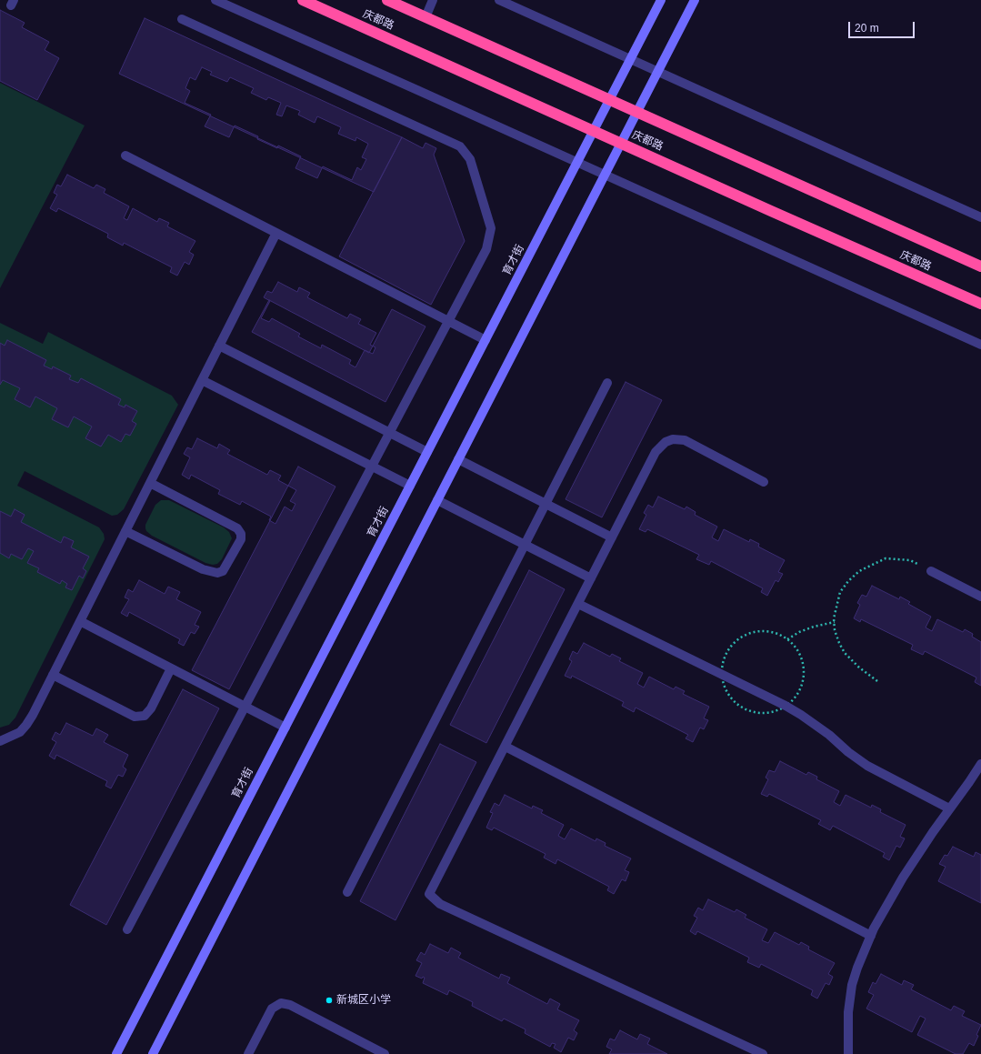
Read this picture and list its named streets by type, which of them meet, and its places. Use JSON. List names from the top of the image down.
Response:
{
  "streets": {
    "highway": ["庆都路"],
    "street": ["育才街"]
  },
  "crossings": [
    ["庆都路", "育才街"]
  ],
  "places": ["新城区小学"],
  "scale_bar": "20 m"
}
